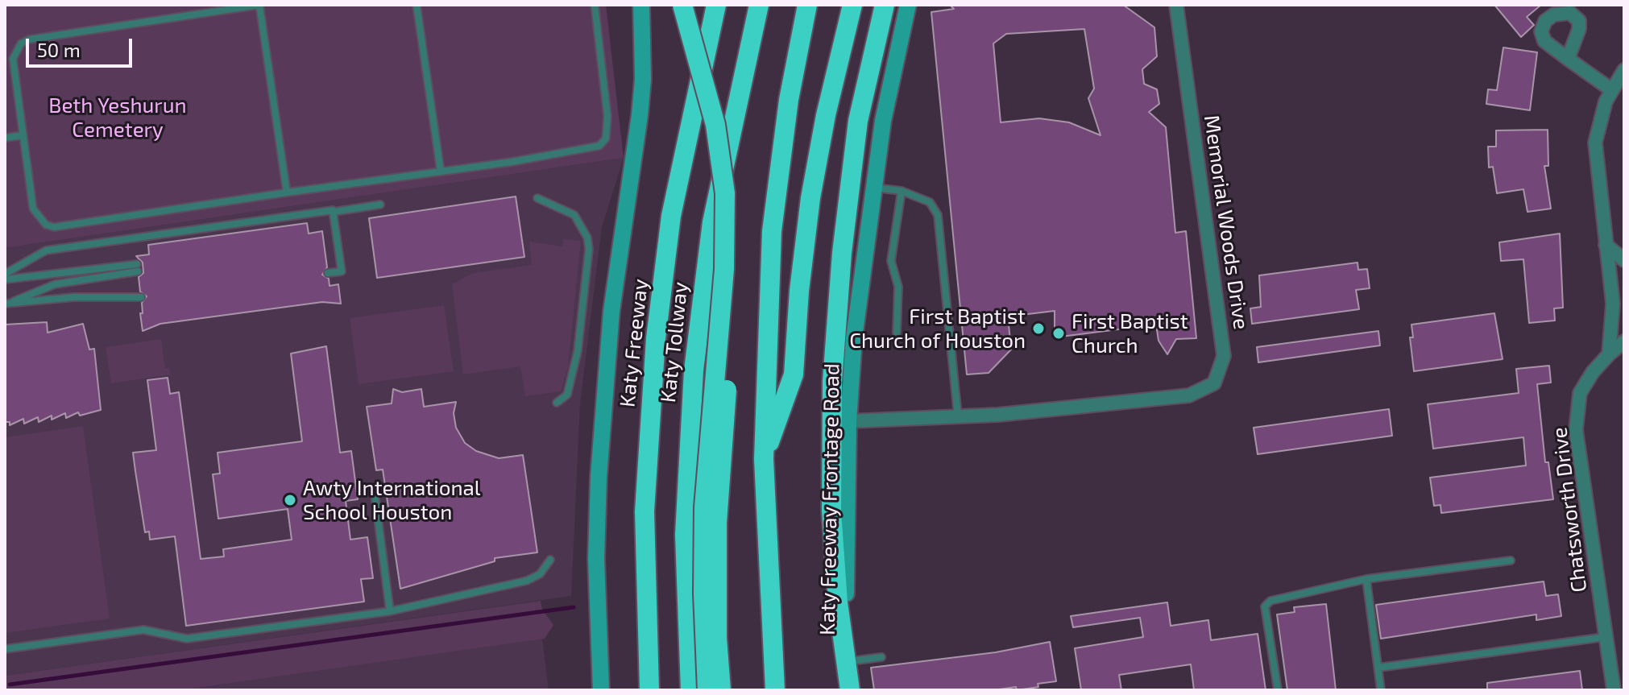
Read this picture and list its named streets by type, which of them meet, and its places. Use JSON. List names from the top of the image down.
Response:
{
  "streets": {
    "highway": ["Katy Tollway", "Katy Freeway"],
    "main road": ["Katy Freeway Frontage Road"],
    "street": ["Memorial Woods Drive", "Chatsworth Drive"]
  },
  "crossings": [
    ["Memorial Woods Drive", "Katy Freeway Frontage Road"]
  ],
  "parks": ["Beth Yeshurun Cemetery"],
  "places": ["First Baptist Church of Houston", "First Baptist Church", "Awty International School Houston"],
  "scale_bar": "50 m"
}
